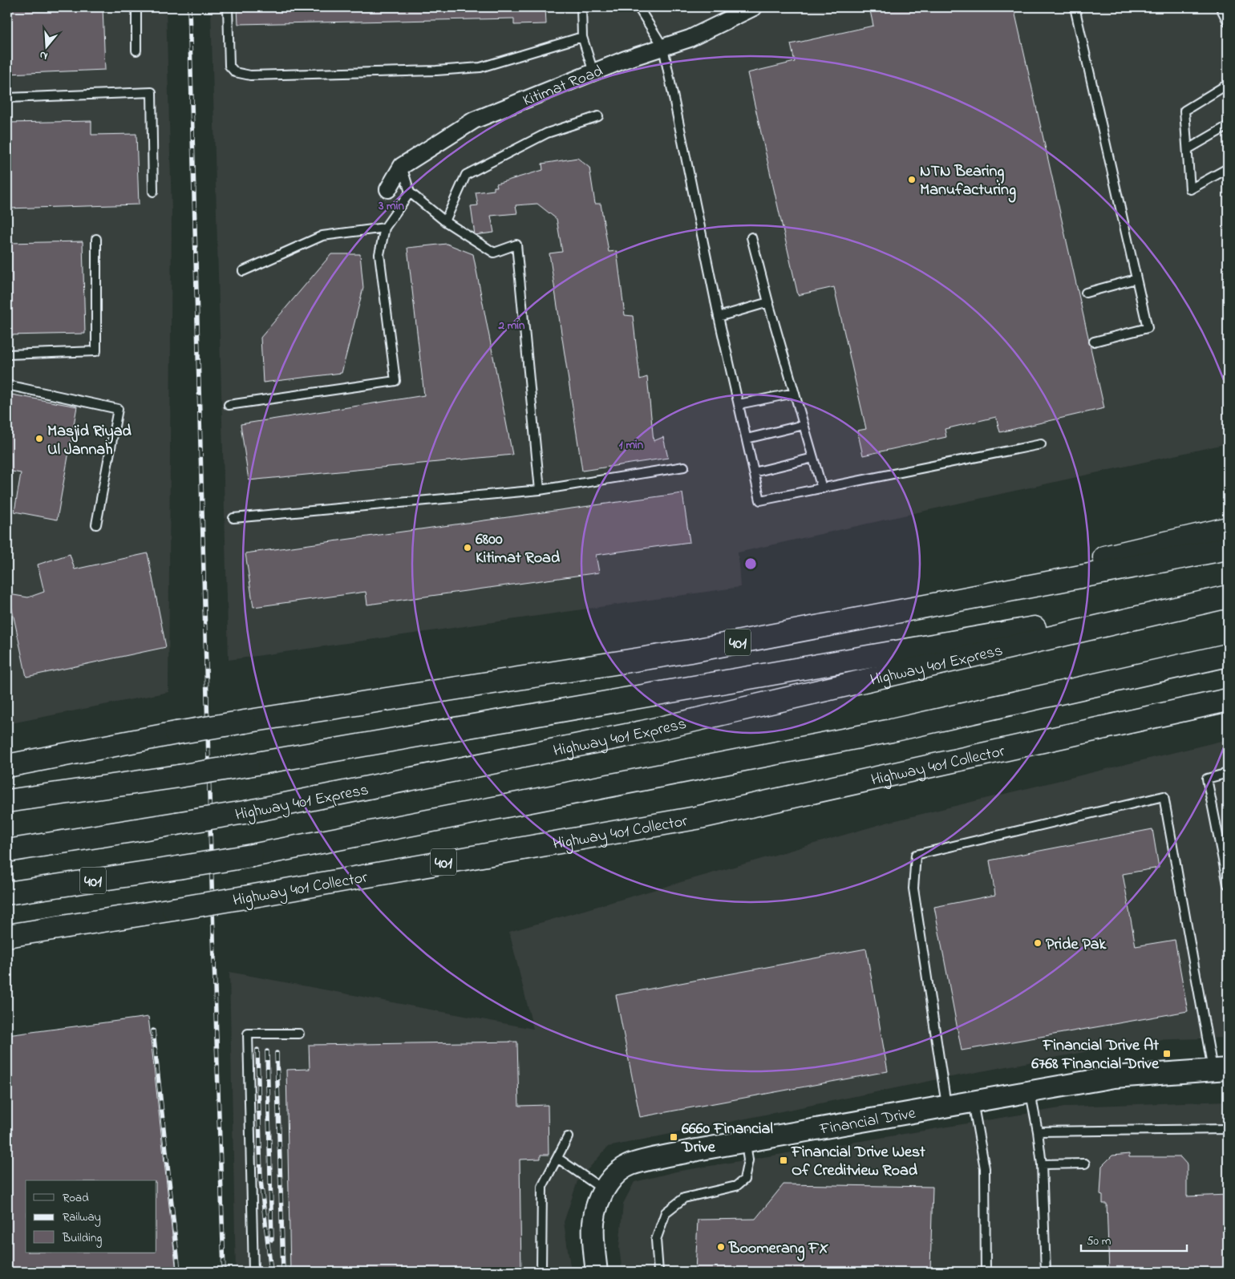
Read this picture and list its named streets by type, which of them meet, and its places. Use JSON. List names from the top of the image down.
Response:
{
  "streets": {
    "highway": ["401", "Highway 401 Express", "Highway 401 Collector"],
    "street": ["Kitimat Road", "Financial Drive"]
  },
  "places": {
    "other": [
      "NTN Bearing Manufacturing",
      "Masjid Riyad Ul Jannah",
      "6800 Kitimat Road",
      "Pride Pak",
      "Boomerang FX"
    ],
    "transit": ["Financial Drive At 6768 Financial Drive", "6660 Financial Drive", "Financial Drive West Of Creditview Road"]
  },
  "legend": ["Road", "Railway", "Building"],
  "scale_bar": "50 m",
  "north": "bottom",
  "rings": ["3 min", "2 min", "1 min"]
}
